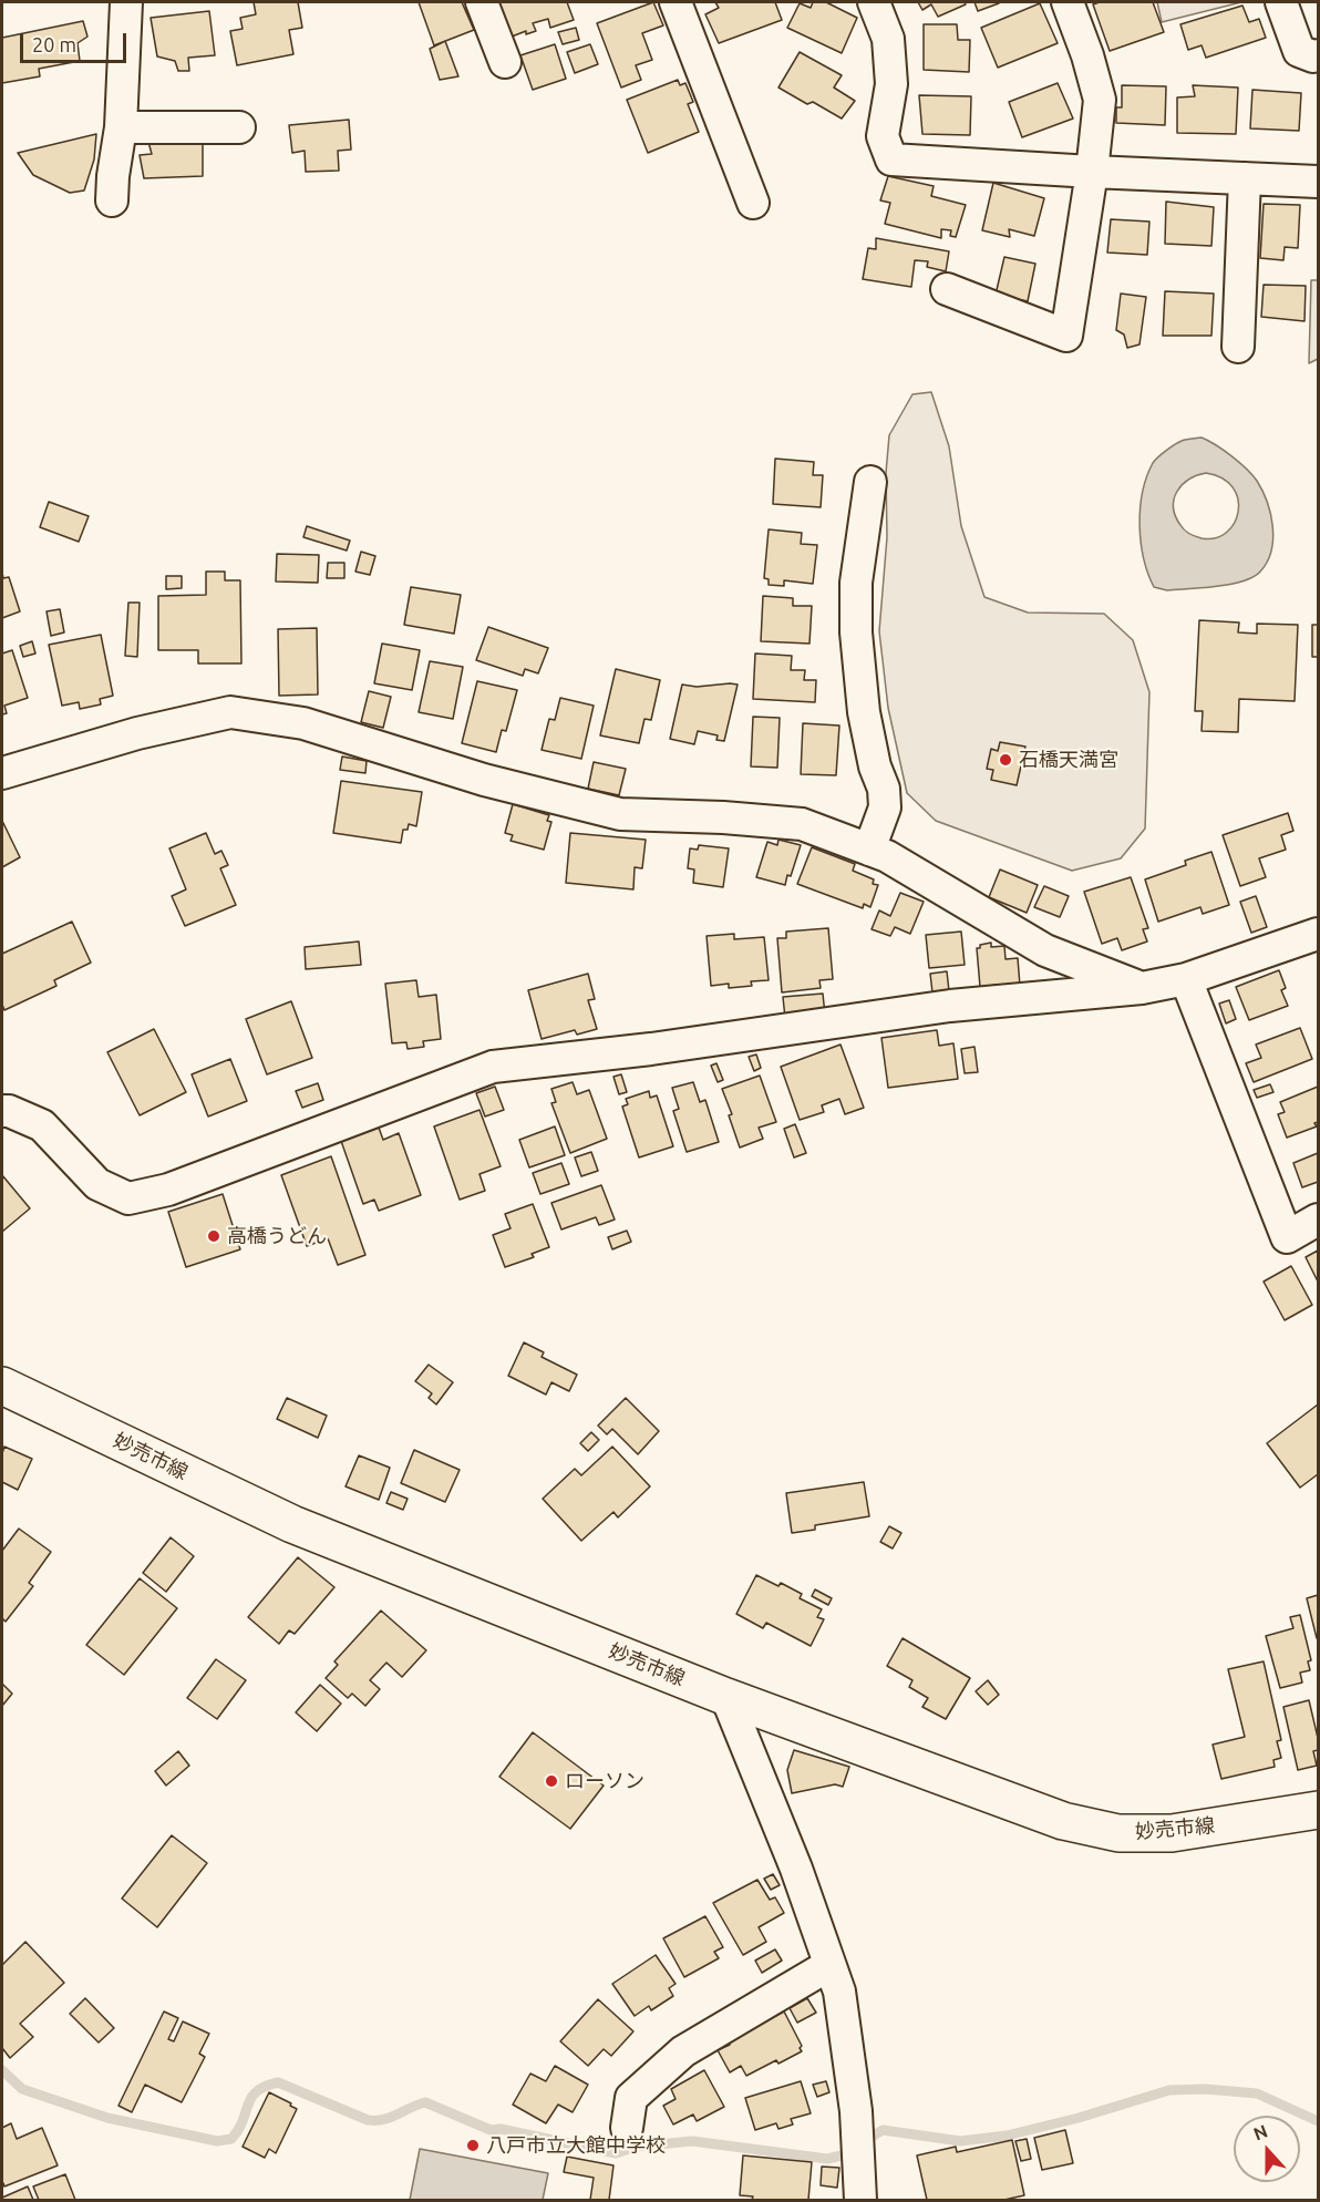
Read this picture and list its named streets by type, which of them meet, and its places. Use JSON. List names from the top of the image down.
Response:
{
  "streets": {
    "main road": ["妙売市線"]
  },
  "places": [
    "石橋天満宮",
    "高橋うどん",
    "ローソン",
    "八戸市立大館中学校"
  ],
  "scale_bar": "20 m",
  "north": "top"
}
